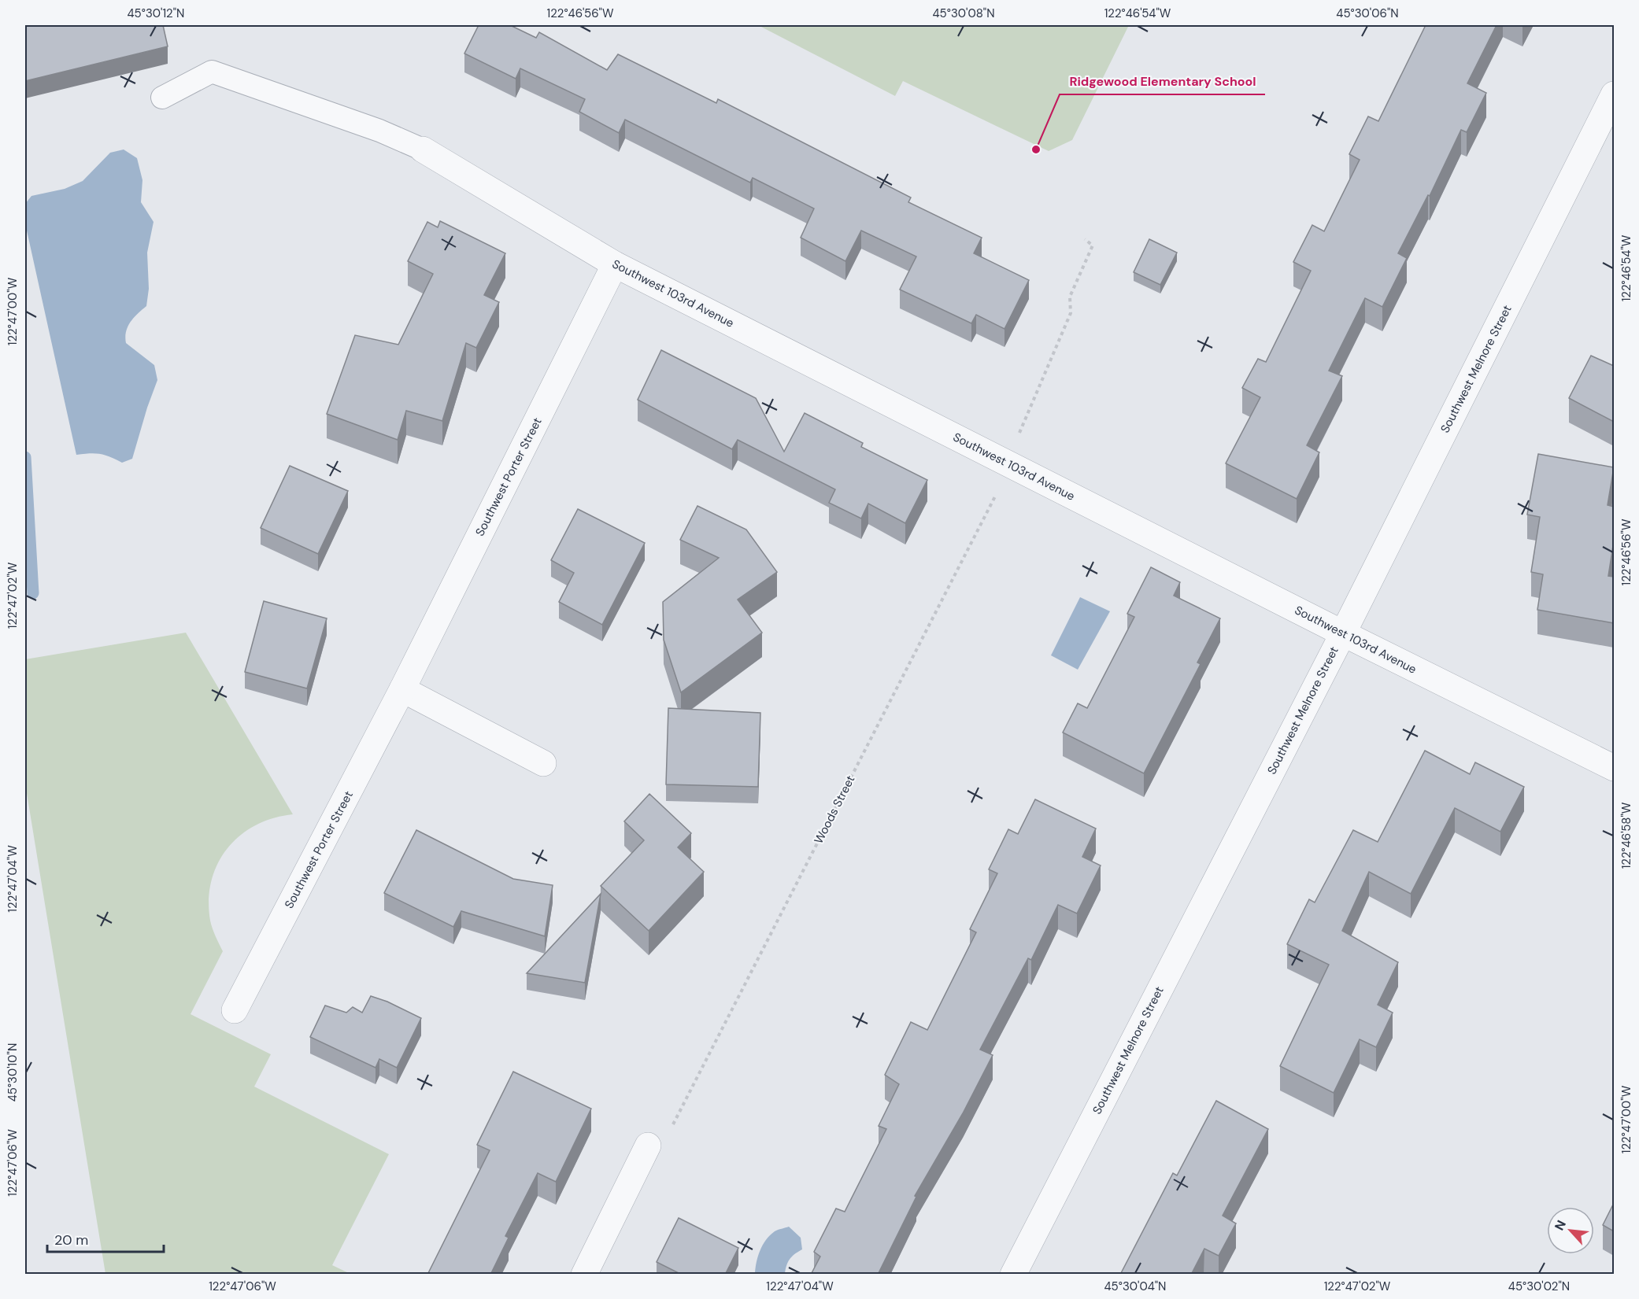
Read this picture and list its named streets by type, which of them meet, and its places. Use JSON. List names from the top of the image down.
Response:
{
  "streets": {
    "street": ["Southwest 103rd Avenue", "Southwest Melnore Street", "Southwest Porter Street"],
    "path": ["Woods Street"]
  },
  "crossings": [
    ["Southwest 103rd Avenue", "Southwest Melnore Street"],
    ["Southwest 103rd Avenue", "Southwest Porter Street"],
    ["Southwest 103rd Avenue", "Woods Street"]
  ],
  "places": ["Ridgewood Elementary School"],
  "scale_bar": "20 m",
  "north": "top left",
  "coordinates": [
    "45°30'12\"N",
    "122°46'56\"W",
    "45°30'08\"N",
    "122°46'54\"W",
    "45°30'06\"N",
    "122°47'00\"W",
    "122°47'02\"W",
    "122°46'58\"W",
    "122°47'04\"W",
    "45°30'10\"N",
    "122°47'06\"W",
    "45°30'04\"N",
    "45°30'02\"N"
  ]
}
